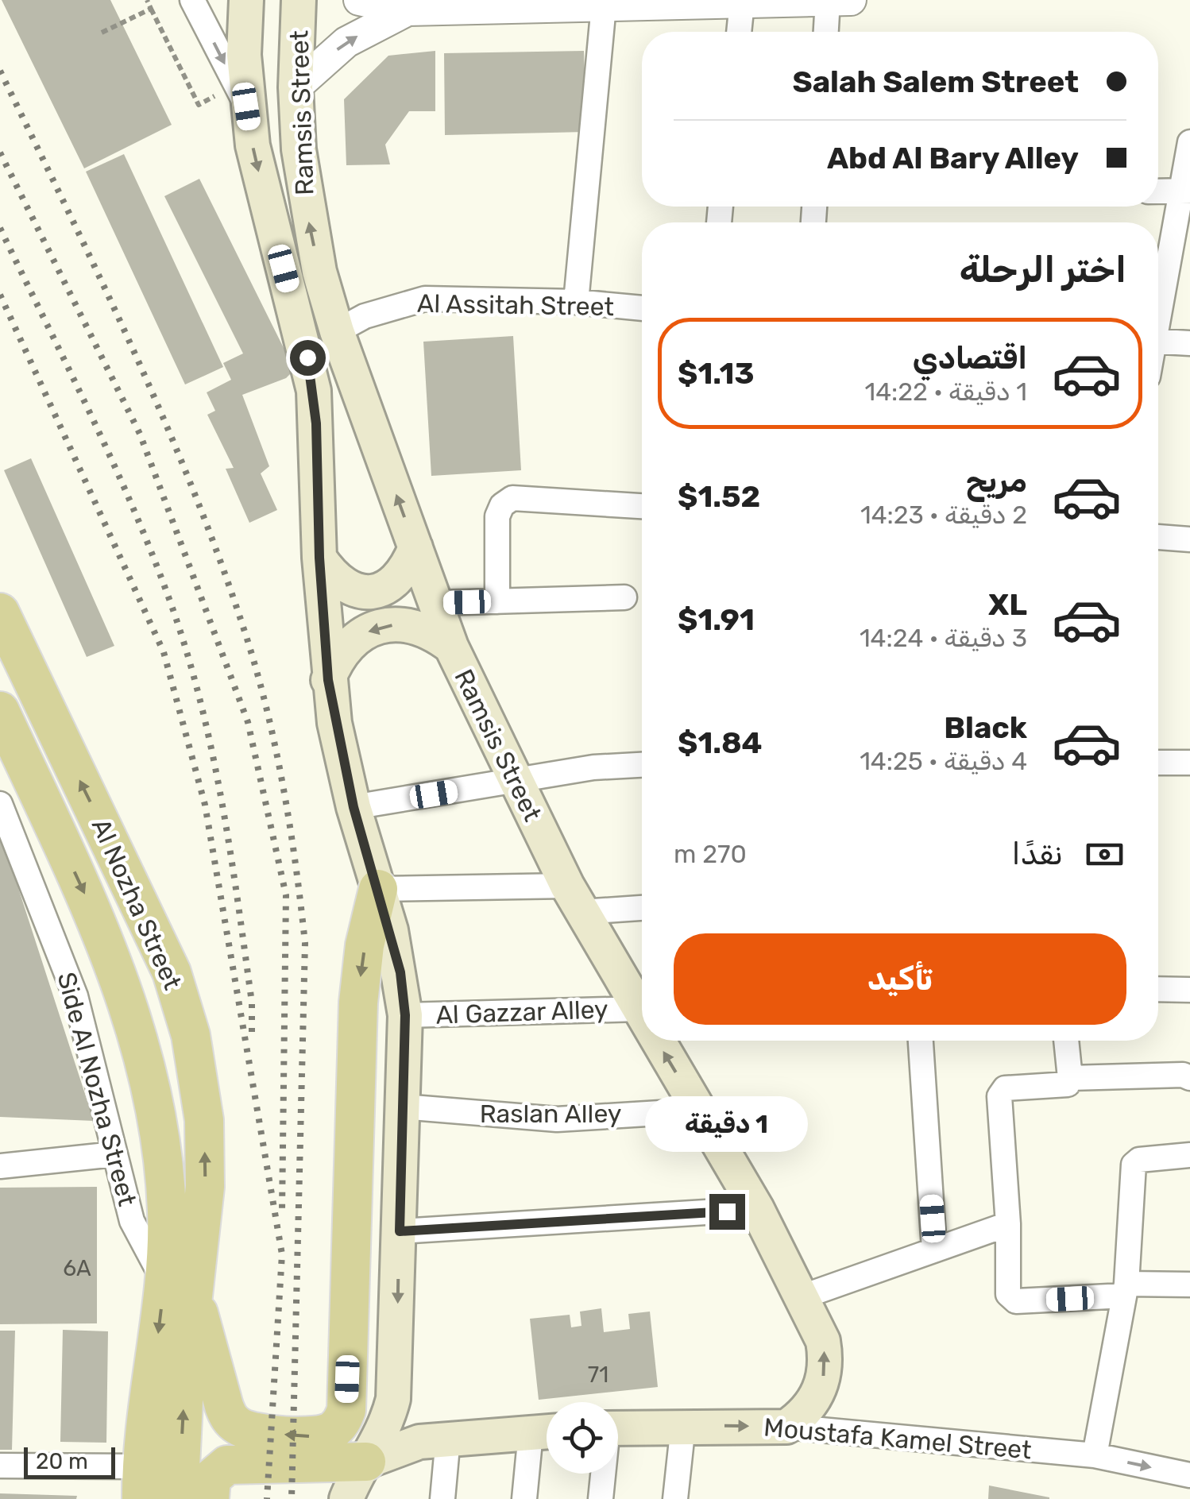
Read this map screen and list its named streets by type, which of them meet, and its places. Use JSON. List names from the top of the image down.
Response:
{
  "streets": {
    "main road": ["Ramsis Street", "Al Nozha Street", "Moustafa Kamel Street"],
    "street": [
      "Al Assitah Street",
      "Al Gazzar Alley",
      "Side Al Nozha Street",
      "Raslan Alley"
    ]
  },
  "crossings": [
    ["Ramsis Street", "Al Assitah Street"],
    ["Ramsis Street", "Al Gazzar Alley"],
    ["Ramsis Street", "Raslan Alley"],
    ["Ramsis Street", "Moustafa Kamel Street"],
    ["Al Nozha Street", "Side Al Nozha Street"]
  ],
  "house_numbers": ["6A", "71"],
  "scale_bar": "20 m",
  "page": {
    "banner": ["Salah Salem Street", "Abd Al Bary Alley"],
    "heading": "اختر الرحلة",
    "list": [
      {
        "name": "اقتصادي",
        "note": "1 دقيقة · 14:22",
        "value": "$1.13"
      },
      {
        "name": "مريح",
        "note": "2 دقيقة · 14:23",
        "value": "$1.52"
      },
      {
        "name": "XL",
        "note": "3 دقيقة · 14:24",
        "value": "$1.91"
      },
      {
        "name": "Black",
        "note": "4 دقيقة · 14:25",
        "value": "$1.84"
      }
    ],
    "pay": ["نقدًا", "270 m"],
    "buttons": "تأكيد",
    "bubble": "1 دقيقة",
    "scale": "20 m"
  }
}
